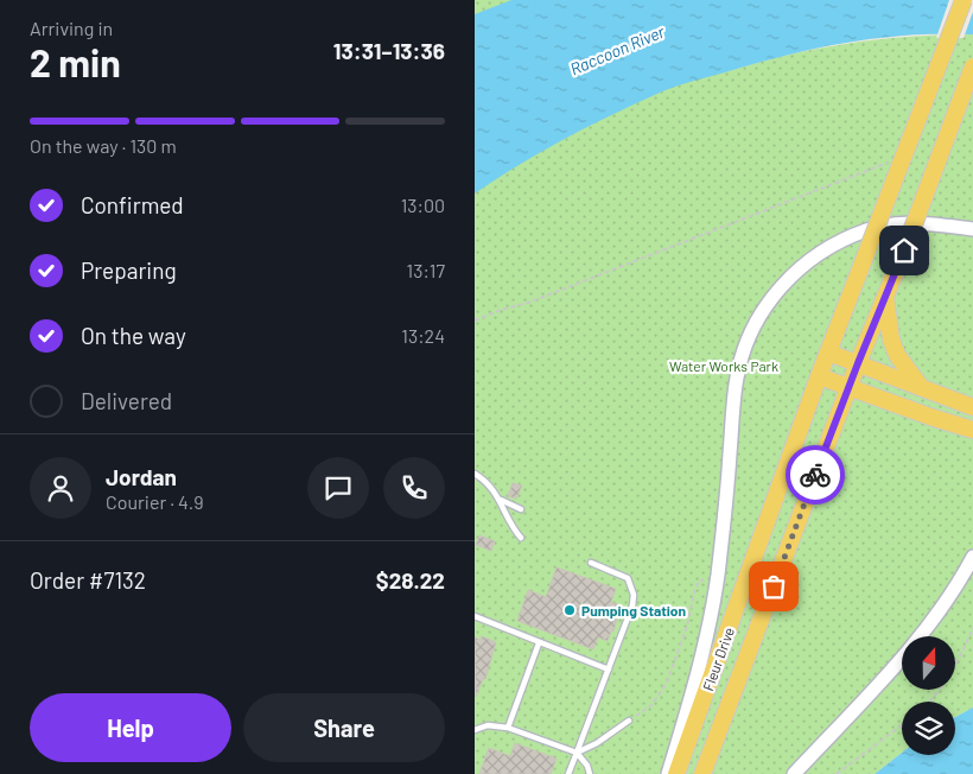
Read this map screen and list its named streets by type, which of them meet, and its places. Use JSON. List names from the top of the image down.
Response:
{
  "streets": {
    "main road": ["Fleur Drive"]
  },
  "water": ["Raccoon River"],
  "parks": ["Water Works Park"],
  "places": ["Pumping Station"],
  "north": "top",
  "page": {
    "heading": ["2 min", "Arriving in", "13:31–13:36"],
    "panel": [
      "Jordan",
      "Courier · 4.9",
      "Order #7132",
      "$28.22"
    ],
    "bar": "On the way · 130 m",
    "list": [
      ["Confirmed", "13:00"],
      ["Preparing", "13:17"],
      ["On the way", "13:24"],
      "Delivered"
    ],
    "buttons": ["Help", "Share"]
  }
}
